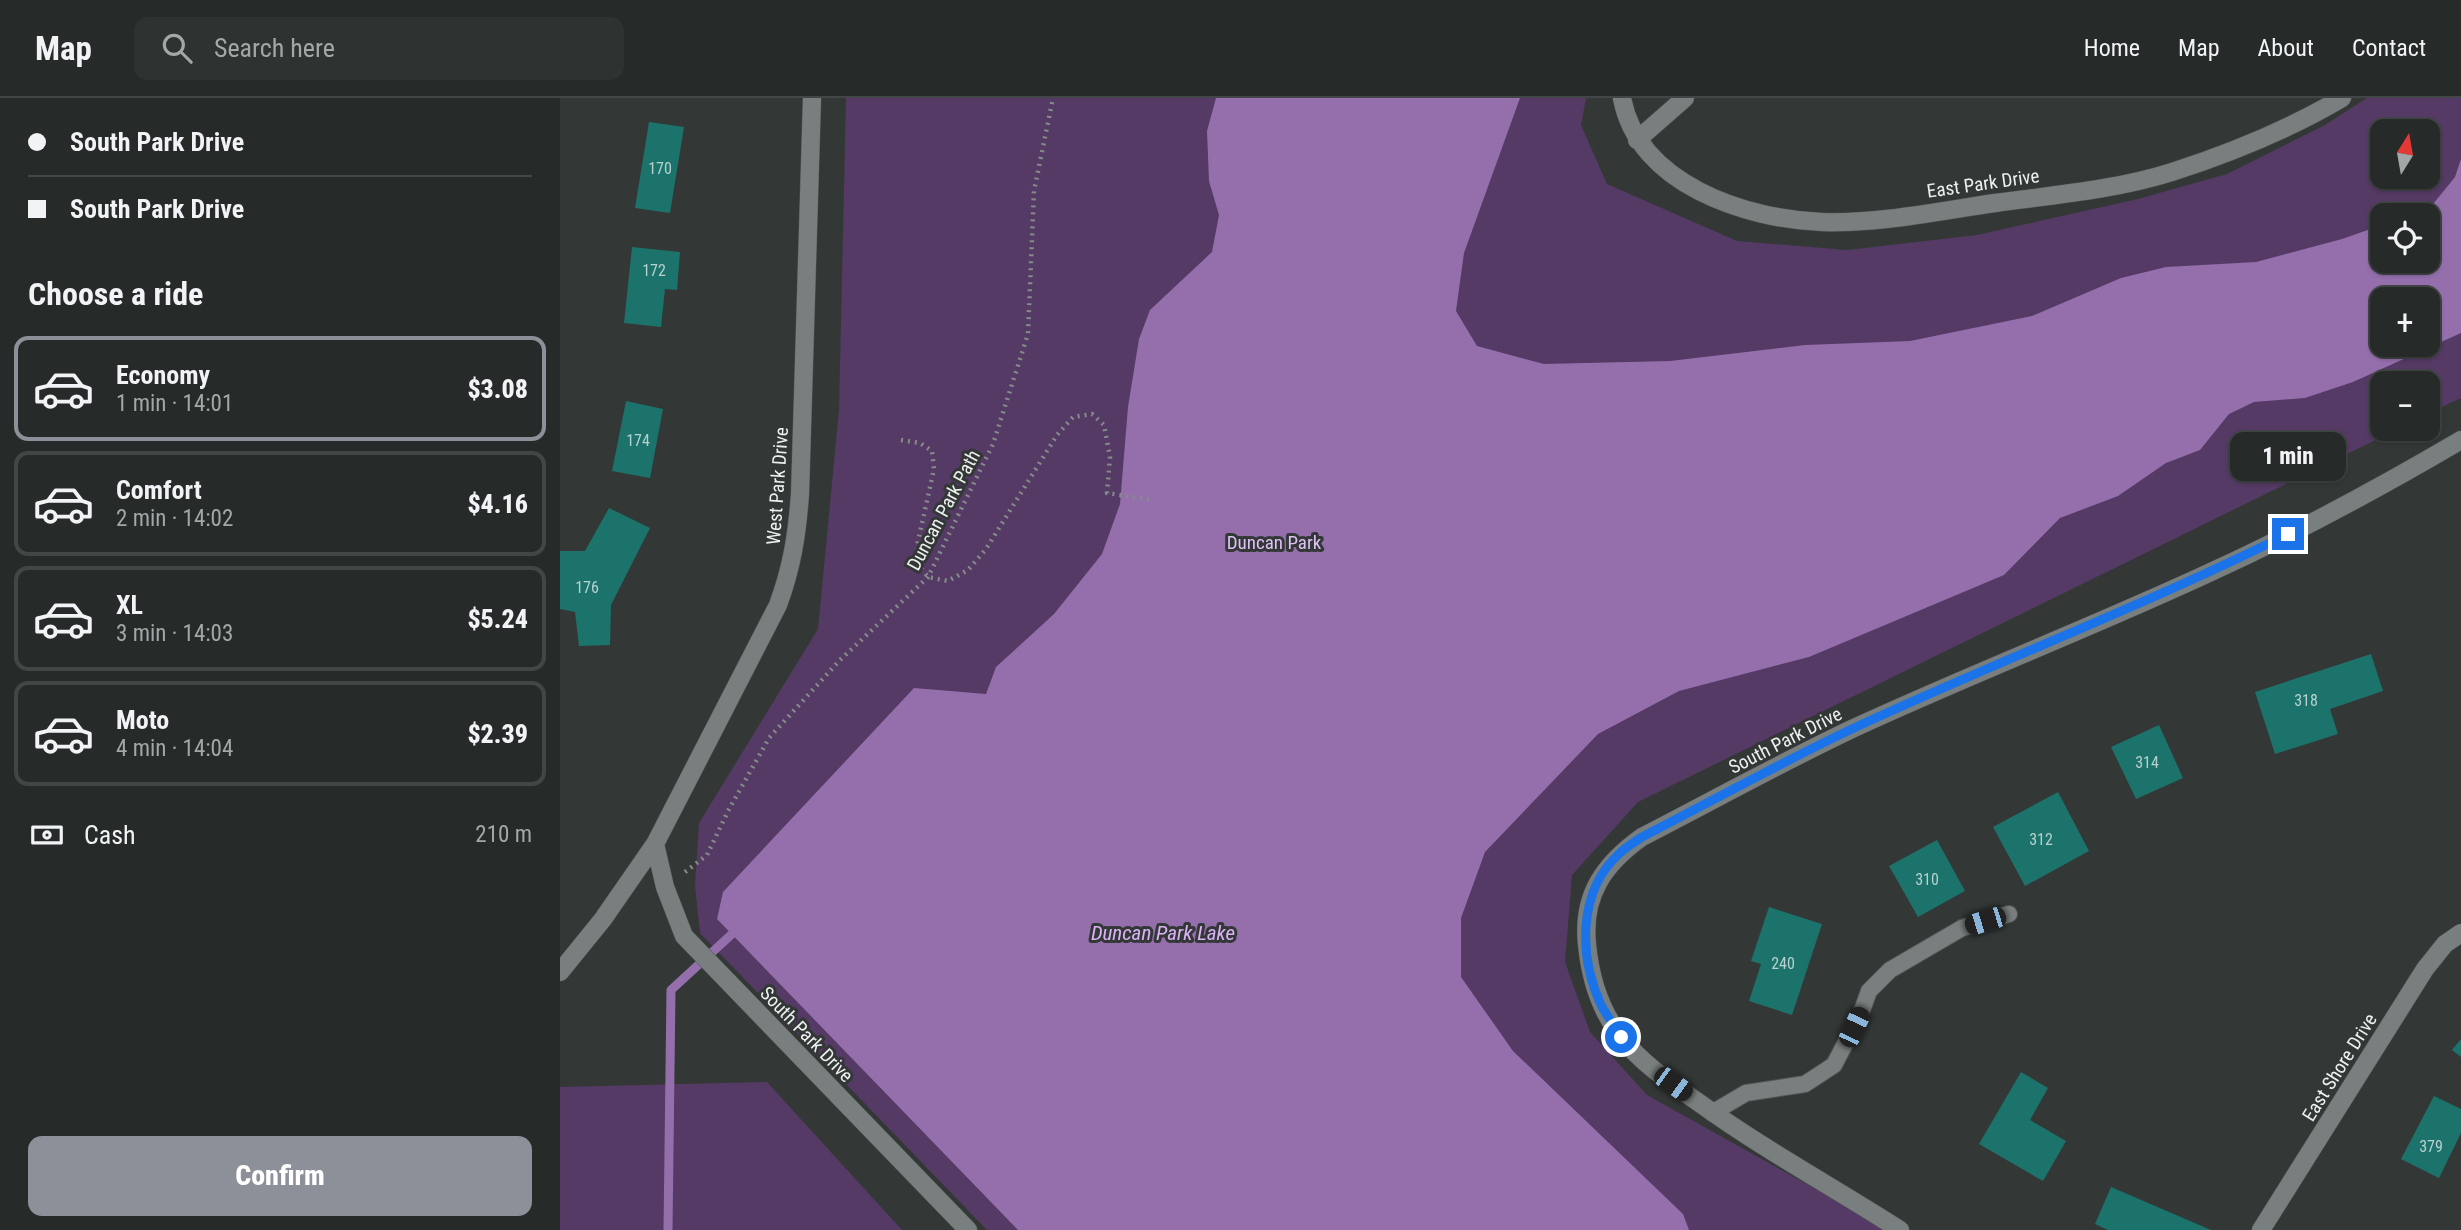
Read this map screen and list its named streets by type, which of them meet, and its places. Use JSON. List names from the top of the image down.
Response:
{
  "streets": {
    "street": [
      "East Park Drive",
      "West Park Drive",
      "South Park Drive",
      "East Shore Drive"
    ],
    "path": ["Duncan Park Path"]
  },
  "crossings": [
    ["West Park Drive", "South Park Drive"],
    ["Duncan Park Path", "South Park Drive"]
  ],
  "water": ["Duncan Park Lake"],
  "parks": ["Duncan Park"],
  "house_numbers": [
    "170",
    "172",
    "174",
    "176",
    "318",
    "314",
    "312",
    "310",
    "240",
    "379"
  ],
  "north": "top",
  "page": {
    "header": "Map",
    "search": "Search here",
    "nav": [
      "Home",
      "Map",
      "About",
      "Contact"
    ],
    "banner": ["South Park Drive", "South Park Drive"],
    "map_buttons": ["+", "−"],
    "heading": "Choose a ride",
    "list": [
      {
        "name": "Economy",
        "note": "1 min · 14:01",
        "value": "$3.08"
      },
      {
        "name": "Comfort",
        "note": "2 min · 14:02",
        "value": "$4.16"
      },
      {
        "name": "XL",
        "note": "3 min · 14:03",
        "value": "$5.24"
      },
      {
        "name": "Moto",
        "note": "4 min · 14:04",
        "value": "$2.39"
      }
    ],
    "bubble": "1 min",
    "pay": ["Cash", "210 m"],
    "buttons": "Confirm"
  }
}
